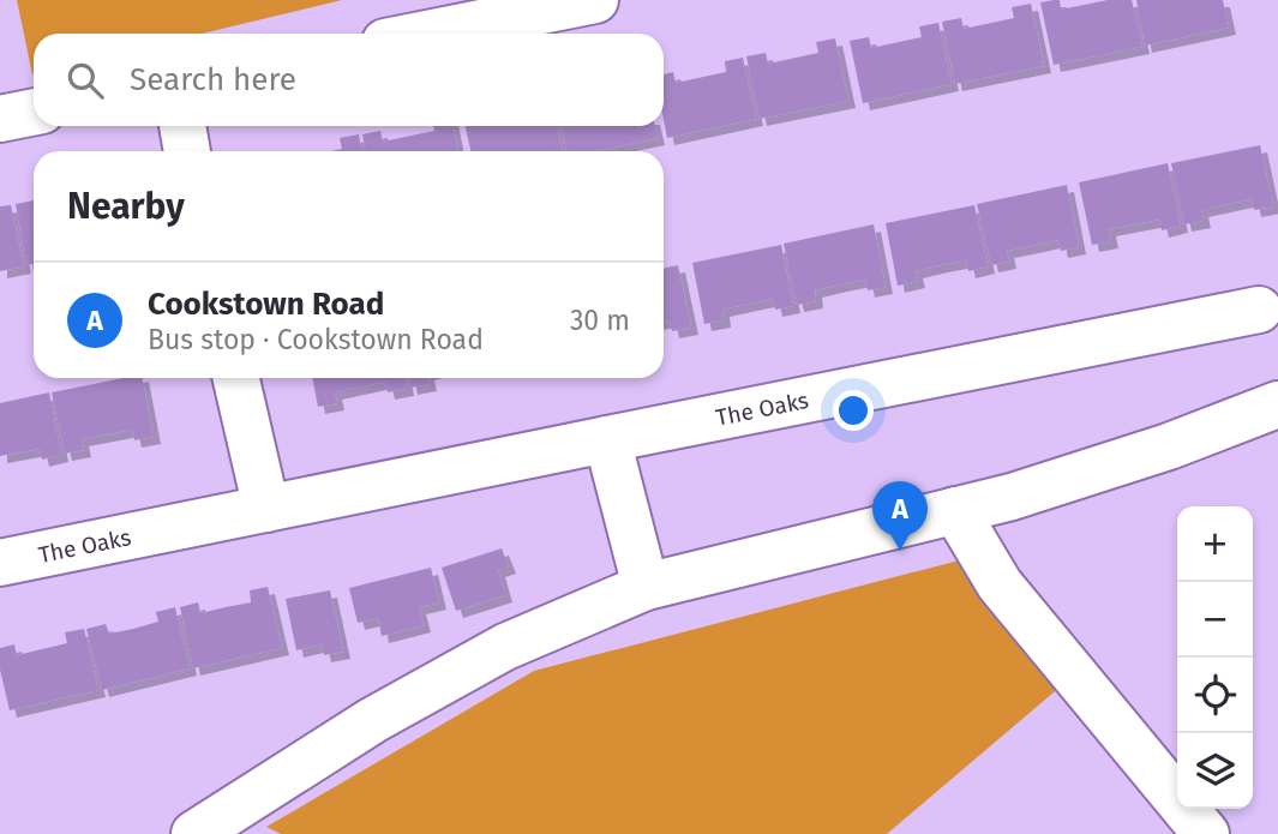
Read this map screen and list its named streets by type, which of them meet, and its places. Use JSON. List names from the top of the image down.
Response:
{
  "streets": {
    "street": ["The Oaks"]
  },
  "page": {
    "search": "Search here",
    "heading": "Nearby",
    "list": [
      {
        "mark": "A",
        "name": "Cookstown Road",
        "note": "Bus stop · Cookstown Road",
        "value": "30 m"
      }
    ],
    "pins": "A",
    "map_buttons": ["+", "−"]
  }
}
